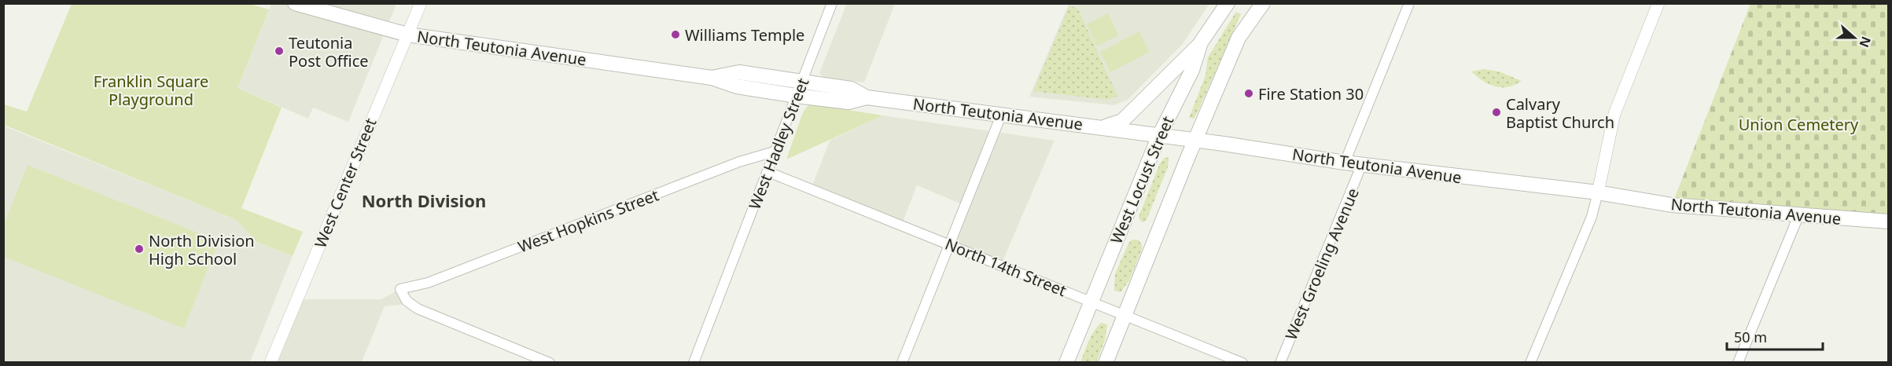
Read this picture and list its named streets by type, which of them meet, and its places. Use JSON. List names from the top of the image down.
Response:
{
  "streets": {
    "main road": ["North Teutonia Avenue", "West Locust Street"],
    "street": [
      "West Hadley Street",
      "West Center Street",
      "West Hopkins Street",
      "West Groeling Avenue",
      "North 14th Street"
    ]
  },
  "crossings": [
    ["North Teutonia Avenue", "West Hadley Street"],
    ["North Teutonia Avenue", "West Locust Street"],
    ["North Teutonia Avenue", "West Center Street"],
    ["North Teutonia Avenue", "West Groeling Avenue"],
    ["West Hadley Street", "West Hopkins Street"],
    ["West Hadley Street", "North 14th Street"],
    ["West Locust Street", "North 14th Street"]
  ],
  "districts": ["North Division"],
  "parks": ["Franklin Square Playground", "Union Cemetery"],
  "places": [
    "Williams Temple",
    "Teutonia Post Office",
    "Fire Station 30",
    "Calvary Baptist Church",
    "North Division High School"
  ],
  "scale_bar": "50 m",
  "north": "right"
}
